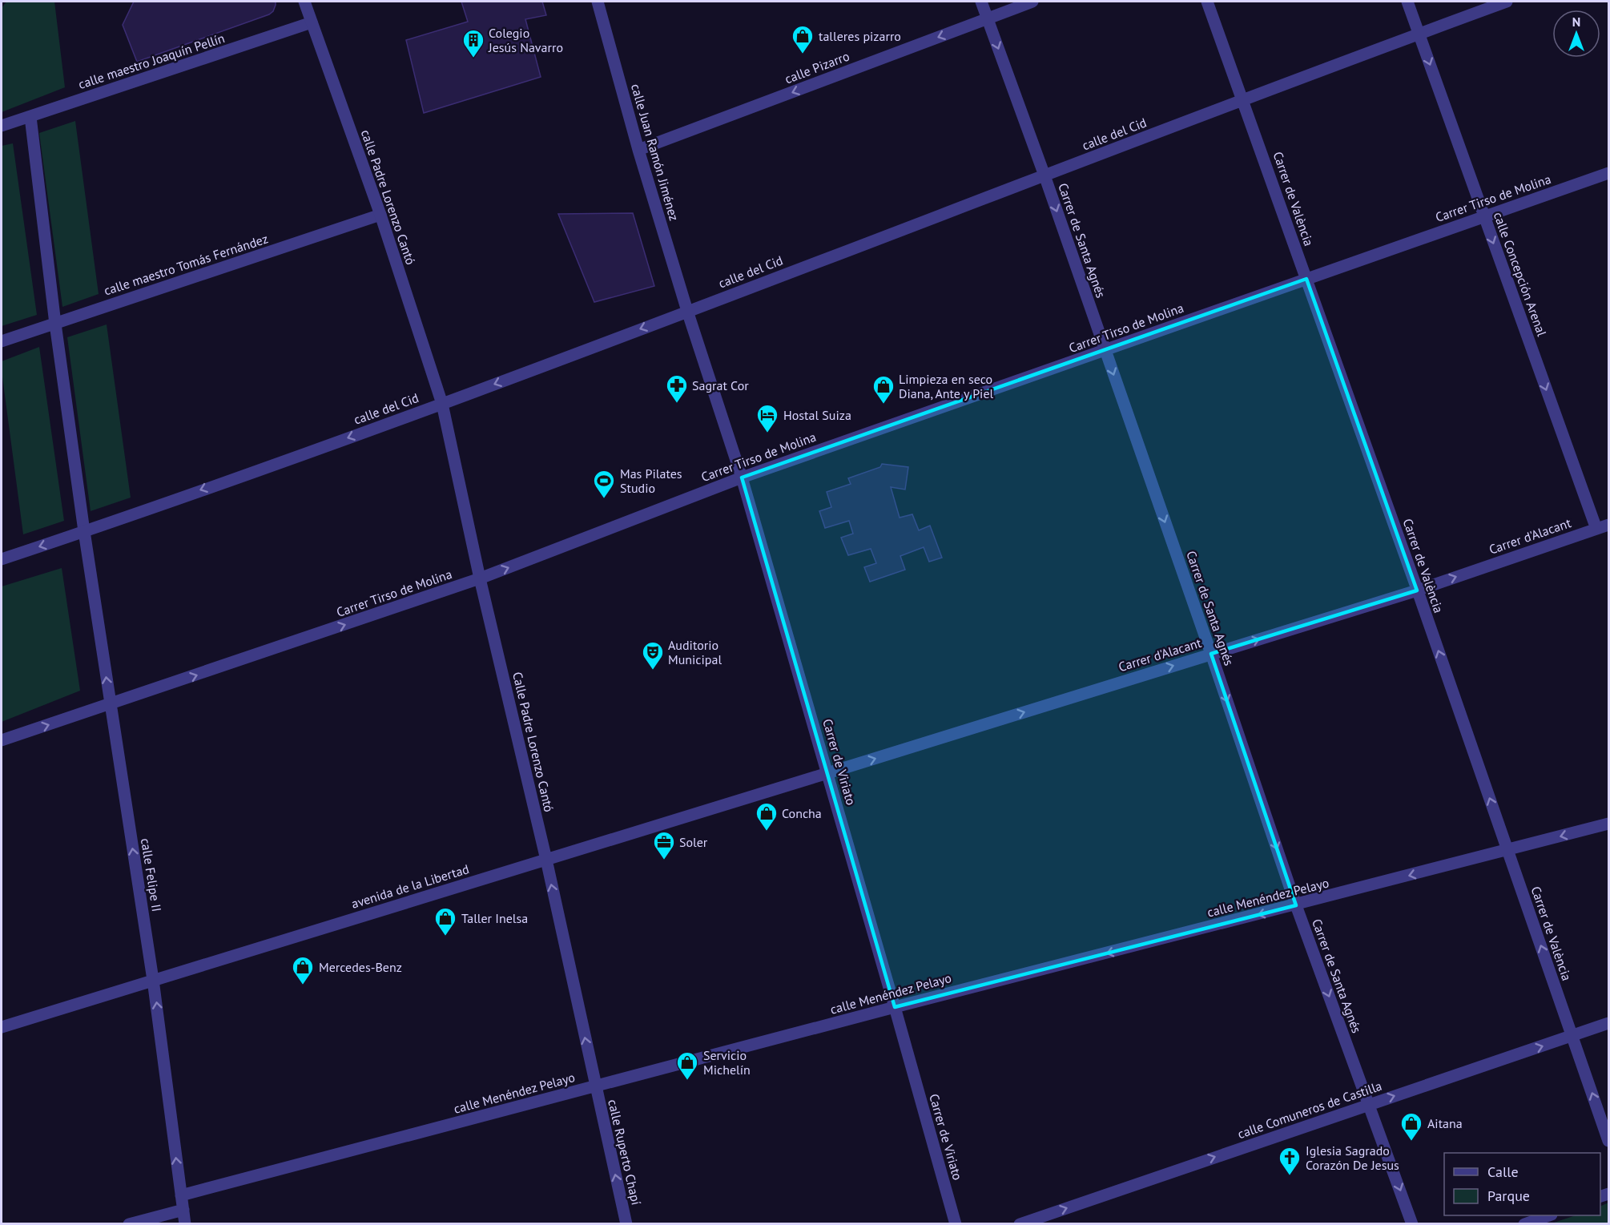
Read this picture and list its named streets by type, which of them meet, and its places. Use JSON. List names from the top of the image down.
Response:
{
  "streets": {
    "street": [
      "calle maestro Joaquín Pellín",
      "calle Pizarro",
      "calle del Cid",
      "calle Juan Ramón Jiménez",
      "calle Padre Lorenzo Cantó",
      "Carrer Tirso de Molina",
      "Carrer de València",
      "Carrer de Santa Agnés",
      "calle maestro Tomás Fernández",
      "calle Concepción Arenal",
      "Carrer d'Alacant",
      "Calle Padre Lorenzo Cantó",
      "Carrer de Viriato",
      "calle Felipe II",
      "avenida de la Libertad",
      "calle Menéndez Pelayo",
      "calle Comuneros de Castilla",
      "calle Ruperto Chapí"
    ]
  },
  "crossings": [
    ["calle maestro Joaquín Pellín", "calle Padre Lorenzo Cantó"],
    ["calle maestro Joaquín Pellín", "calle Felipe II"],
    ["calle Pizarro", "calle Juan Ramón Jiménez"],
    ["calle Pizarro", "Carrer de Santa Agnés"],
    ["calle del Cid", "calle Juan Ramón Jiménez"],
    ["calle del Cid", "calle Padre Lorenzo Cantó"],
    ["calle del Cid", "Carrer de València"],
    ["calle del Cid", "Carrer de Santa Agnés"],
    ["calle del Cid", "calle Concepción Arenal"],
    ["calle del Cid", "Calle Padre Lorenzo Cantó"],
    ["calle del Cid", "Carrer de Viriato"],
    ["calle del Cid", "calle Felipe II"],
    ["calle Juan Ramón Jiménez", "Carrer de Viriato"],
    ["calle Padre Lorenzo Cantó", "calle maestro Tomás Fernández"],
    ["calle Padre Lorenzo Cantó", "Calle Padre Lorenzo Cantó"],
    ["Carrer Tirso de Molina", "Carrer de València"],
    ["Carrer Tirso de Molina", "Carrer de Santa Agnés"],
    ["Carrer Tirso de Molina", "calle Concepción Arenal"],
    ["Carrer Tirso de Molina", "Calle Padre Lorenzo Cantó"],
    ["Carrer Tirso de Molina", "Carrer de Viriato"],
    ["Carrer Tirso de Molina", "calle Felipe II"],
    ["Carrer de València", "Carrer d'Alacant"],
    ["Carrer de València", "calle Menéndez Pelayo"],
    ["Carrer de València", "calle Comuneros de Castilla"],
    ["Carrer de Santa Agnés", "Carrer d'Alacant"],
    ["Carrer de Santa Agnés", "calle Menéndez Pelayo"],
    ["Carrer de Santa Agnés", "calle Comuneros de Castilla"],
    ["calle maestro Tomás Fernández", "calle Felipe II"],
    ["calle Concepción Arenal", "Carrer d'Alacant"],
    ["Carrer d'Alacant", "Carrer de Viriato"],
    ["Carrer d'Alacant", "avenida de la Libertad"],
    ["Calle Padre Lorenzo Cantó", "avenida de la Libertad"],
    ["Calle Padre Lorenzo Cantó", "calle Menéndez Pelayo"],
    ["Calle Padre Lorenzo Cantó", "calle Ruperto Chapí"],
    ["Carrer de Viriato", "avenida de la Libertad"],
    ["Carrer de Viriato", "calle Menéndez Pelayo"],
    ["calle Felipe II", "avenida de la Libertad"],
    ["calle Felipe II", "calle Menéndez Pelayo"],
    ["calle Menéndez Pelayo", "calle Ruperto Chapí"]
  ],
  "one_way": [
    "calle Pizarro",
    "calle del Cid",
    "Carrer Tirso de Molina",
    "Carrer de València",
    "Carrer de Santa Agnés",
    "calle Concepción Arenal",
    "Carrer d'Alacant",
    "calle Felipe II",
    "calle Menéndez Pelayo",
    "calle Comuneros de Castilla",
    "calle Ruperto Chapí"
  ],
  "places": {
    "shop": [
      "talleres pizarro",
      "Limpieza en seco Diana, Ante y Piel",
      "Concha",
      "Taller Inelsa",
      "Mercedes-Benz",
      "Servicio Michelín",
      "Aitana"
    ],
    "building": ["Colegio Jesús Navarro"],
    "pharmacy": ["Sagrat Cor"],
    "hotel": ["Hostal Suiza"],
    "sports": ["Mas Pilates Studio"],
    "theatre": ["Auditorio Municipal"],
    "office": ["Soler"],
    "church": ["Iglesia Sagrado Corazón De Jesus"]
  },
  "legend": ["Calle", "Parque"],
  "north": "top"
}
